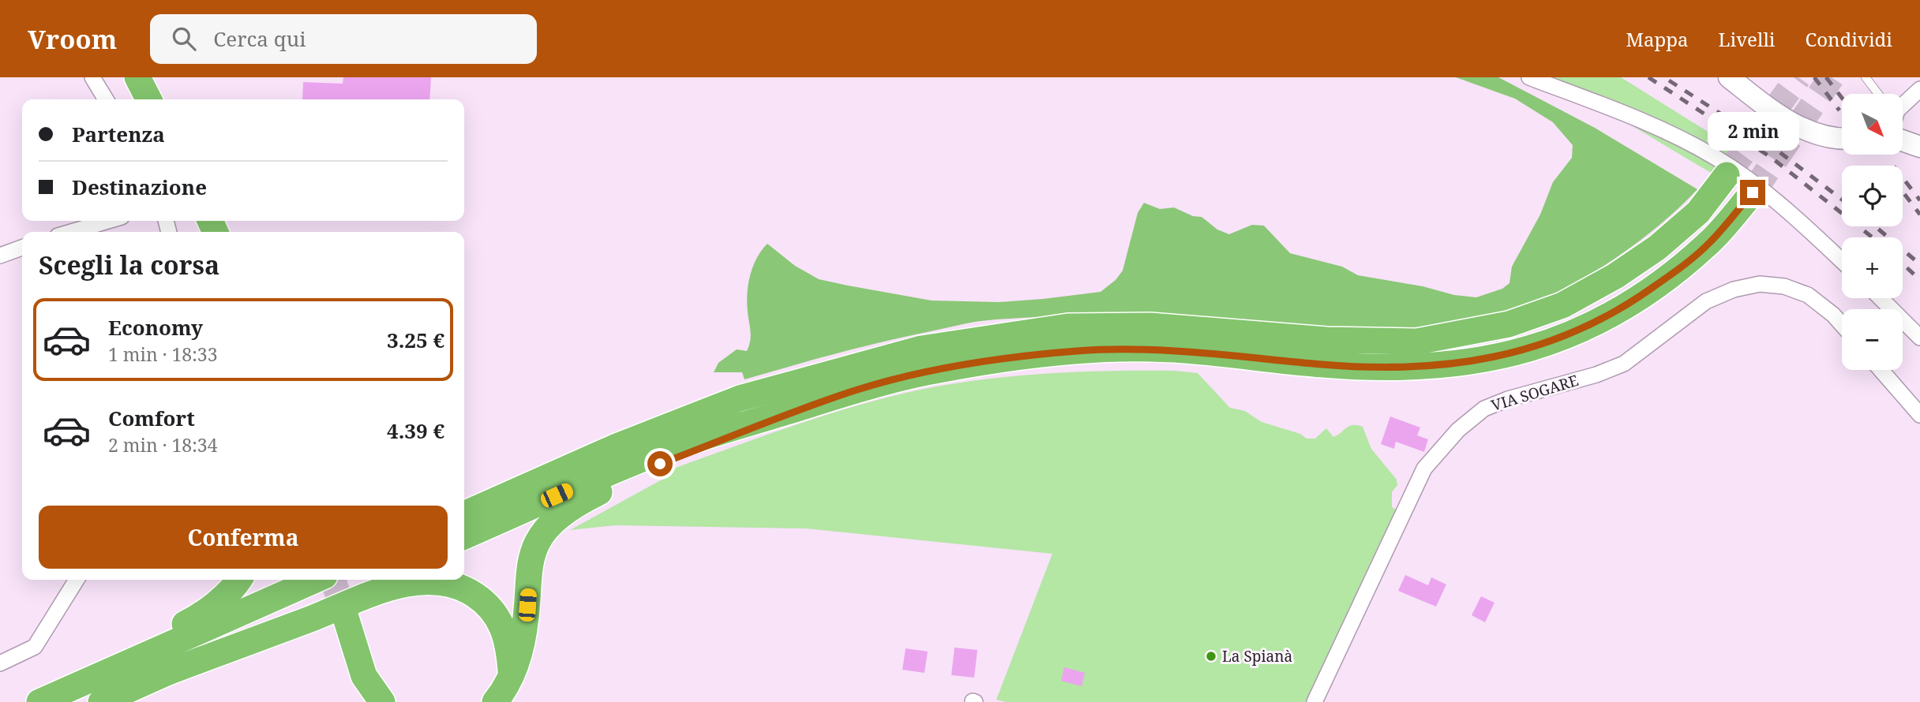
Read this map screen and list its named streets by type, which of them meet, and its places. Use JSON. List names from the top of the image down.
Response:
{
  "streets": {
    "street": ["VIA SOGARE"]
  },
  "places": ["La Spianà"],
  "north": "bottom right",
  "page": {
    "header": "Vroom",
    "search": "Cerca qui",
    "nav": ["Mappa", "Livelli", "Condividi"],
    "map_buttons": ["+", "−"],
    "banner": ["Partenza", "Destinazione"],
    "bubble": "2 min",
    "heading": "Scegli la corsa",
    "list": [
      {
        "name": "Economy",
        "note": "1 min · 18:33",
        "value": "3.25 €"
      },
      {
        "name": "Comfort",
        "note": "2 min · 18:34",
        "value": "4.39 €"
      }
    ],
    "buttons": "Conferma"
  }
}
